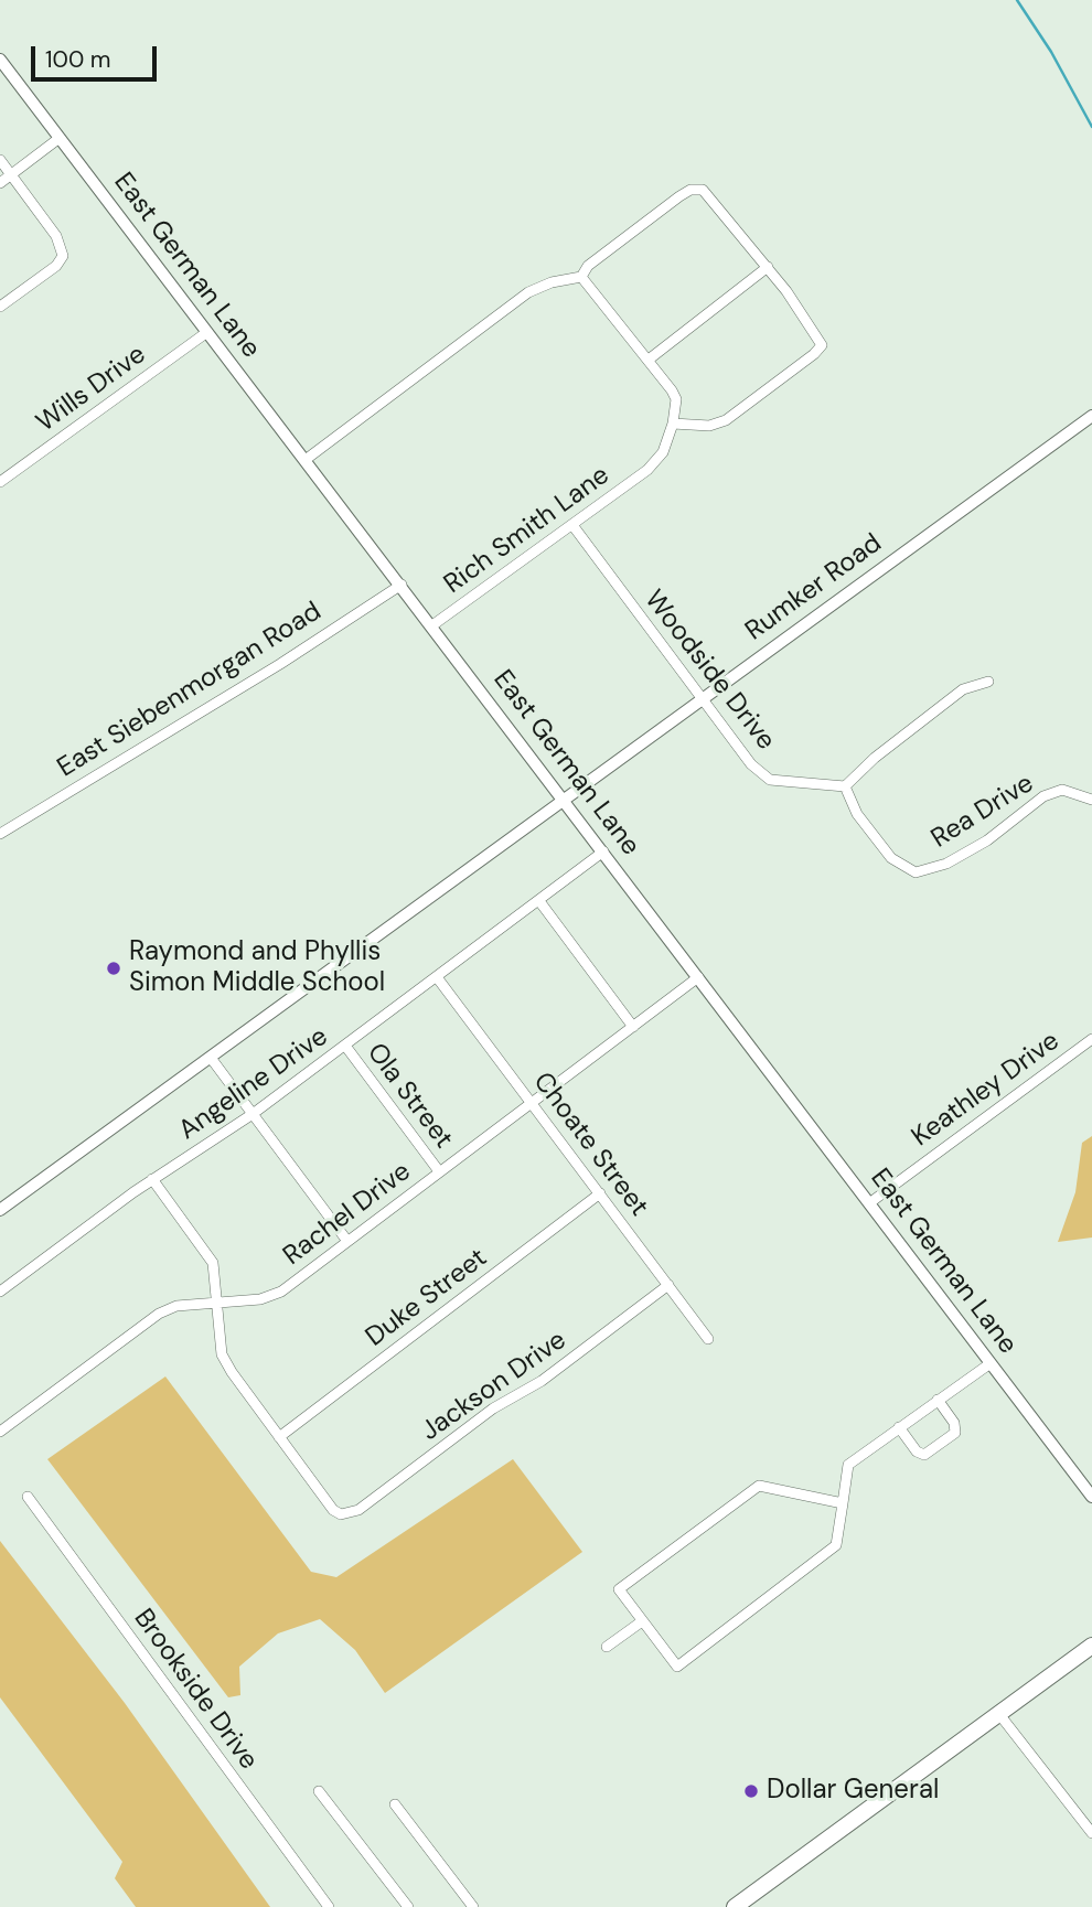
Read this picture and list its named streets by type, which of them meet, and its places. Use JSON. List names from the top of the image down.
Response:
{
  "streets": {
    "street": [
      "East German Lane",
      "Wills Drive",
      "Rich Smith Lane",
      "Rumker Road",
      "Woodside Drive",
      "East Siebenmorgan Road",
      "Rea Drive",
      "Angeline Drive",
      "Keathley Drive",
      "Ola Street",
      "Choate Street",
      "Rachel Drive",
      "Duke Street",
      "Jackson Drive",
      "Brookside Drive"
    ]
  },
  "crossings": [
    ["East German Lane", "Wills Drive"],
    ["East German Lane", "Rich Smith Lane"],
    ["East German Lane", "Rumker Road"],
    ["East German Lane", "East Siebenmorgan Road"],
    ["East German Lane", "Angeline Drive"],
    ["East German Lane", "Keathley Drive"],
    ["East German Lane", "Rachel Drive"],
    ["Rich Smith Lane", "Woodside Drive"],
    ["Rumker Road", "Woodside Drive"],
    ["Woodside Drive", "Rea Drive"],
    ["Angeline Drive", "Ola Street"],
    ["Angeline Drive", "Choate Street"],
    ["Ola Street", "Rachel Drive"],
    ["Choate Street", "Rachel Drive"],
    ["Choate Street", "Duke Street"],
    ["Choate Street", "Jackson Drive"],
    ["Duke Street", "Jackson Drive"]
  ],
  "places": ["Raymond and Phyllis Simon Middle School", "Dollar General"],
  "scale_bar": "100 m"
}
